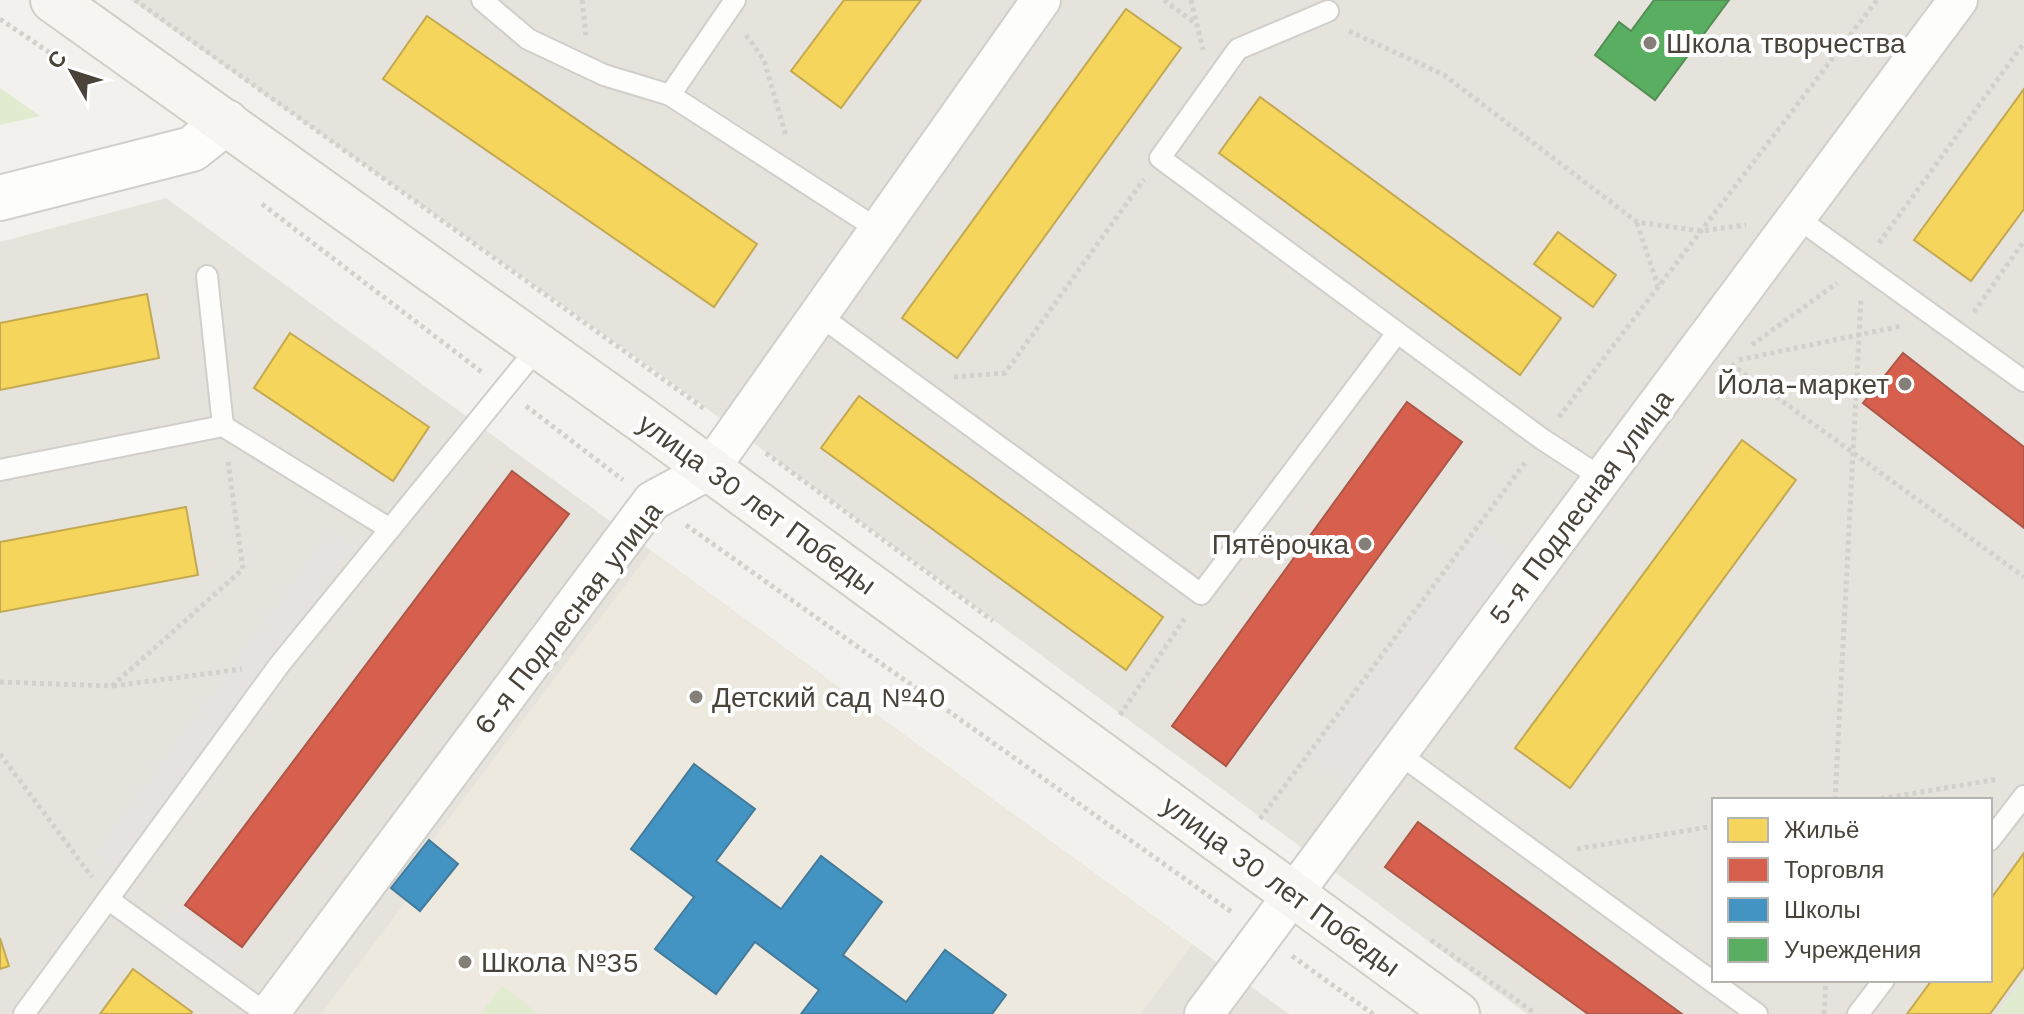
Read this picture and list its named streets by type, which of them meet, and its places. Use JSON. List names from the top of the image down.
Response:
{
  "streets": {
    "main road": ["улица 30 лет Победы"],
    "street": ["5-я Подлесная улица", "6-я Подлесная улица"]
  },
  "crossings": [
    ["улица 30 лет Победы", "5-я Подлесная улица"],
    ["улица 30 лет Победы", "6-я Подлесная улица"]
  ],
  "places": [
    "Школа творчества",
    "Йола-маркет",
    "Пятёрочка",
    "Детский сад №40",
    "Школа №35"
  ],
  "legend": [
    "Жильё",
    "Торговля",
    "Школы",
    "Учреждения"
  ],
  "north": "top left"
}
